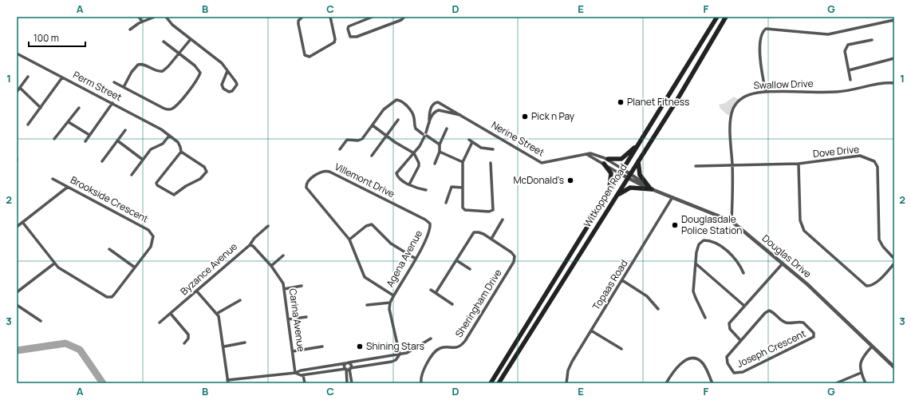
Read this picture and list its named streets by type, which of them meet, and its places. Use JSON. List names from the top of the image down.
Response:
{
  "streets": {
    "main road": ["Witkoppen Road"],
    "street": [
      "Swallow Drive",
      "Perm Street",
      "Nerine Street",
      "Dove Drive",
      "Villemont Drive",
      "Brookside Crescent",
      "Douglas Drive",
      "Agena Avenue",
      "Byzance Avenue",
      "Topaas Road",
      "Sheringham Drive",
      "Carina Avenue",
      "Joseph Crescent"
    ]
  },
  "crossings": [
    ["Swallow Drive", "Dove Drive"],
    ["Swallow Drive", "Douglas Drive"],
    ["Nerine Street", "Witkoppen Road"],
    ["Nerine Street", "Douglas Drive"],
    ["Villemont Drive", "Agena Avenue"],
    ["Witkoppen Road", "Douglas Drive"],
    ["Douglas Drive", "Topaas Road"],
    ["Byzance Avenue", "Carina Avenue"]
  ],
  "places": [
    "Planet Fitness",
    "Pick n Pay",
    "McDonald's",
    "Douglasdale Police Station",
    "Shining Stars"
  ],
  "scale_bar": "100 m",
  "grid": {
    "columns": [
      "A",
      "B",
      "C",
      "D",
      "E",
      "F",
      "G"
    ],
    "rows": ["1", "2", "3"]
  }
}
